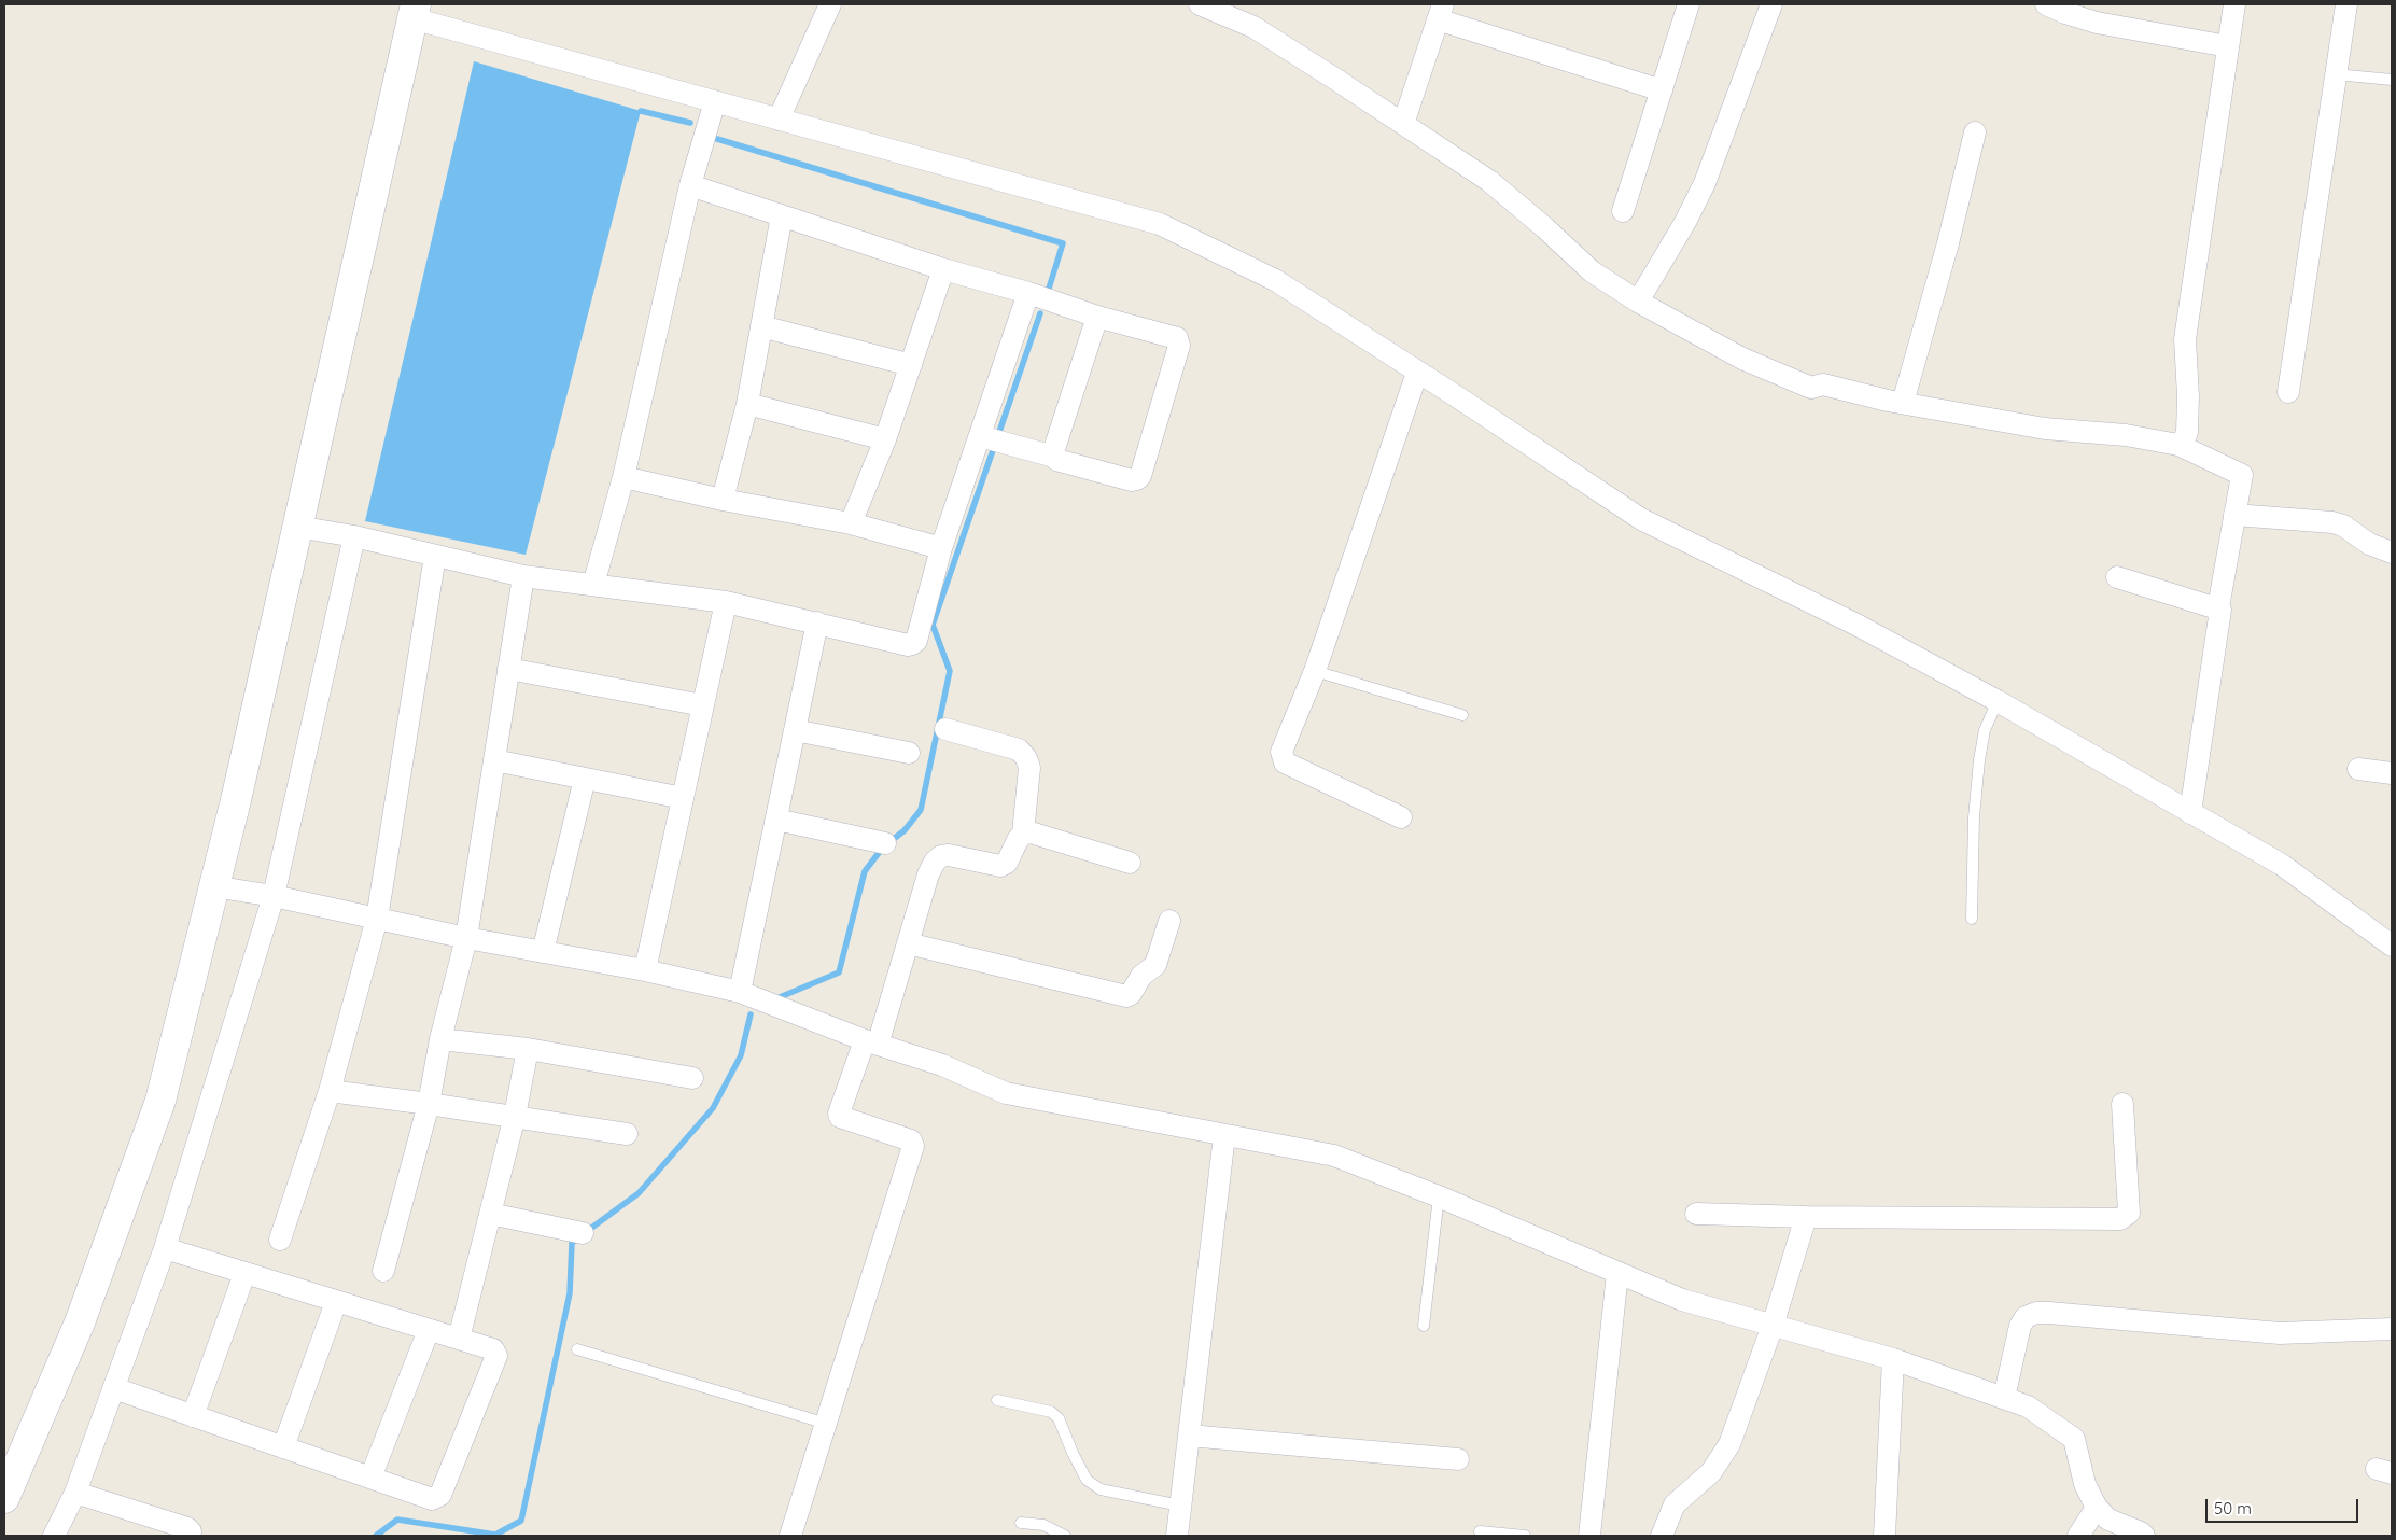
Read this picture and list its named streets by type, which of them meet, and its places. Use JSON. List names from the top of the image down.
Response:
{
  "scale_bar": "50 m"
}
